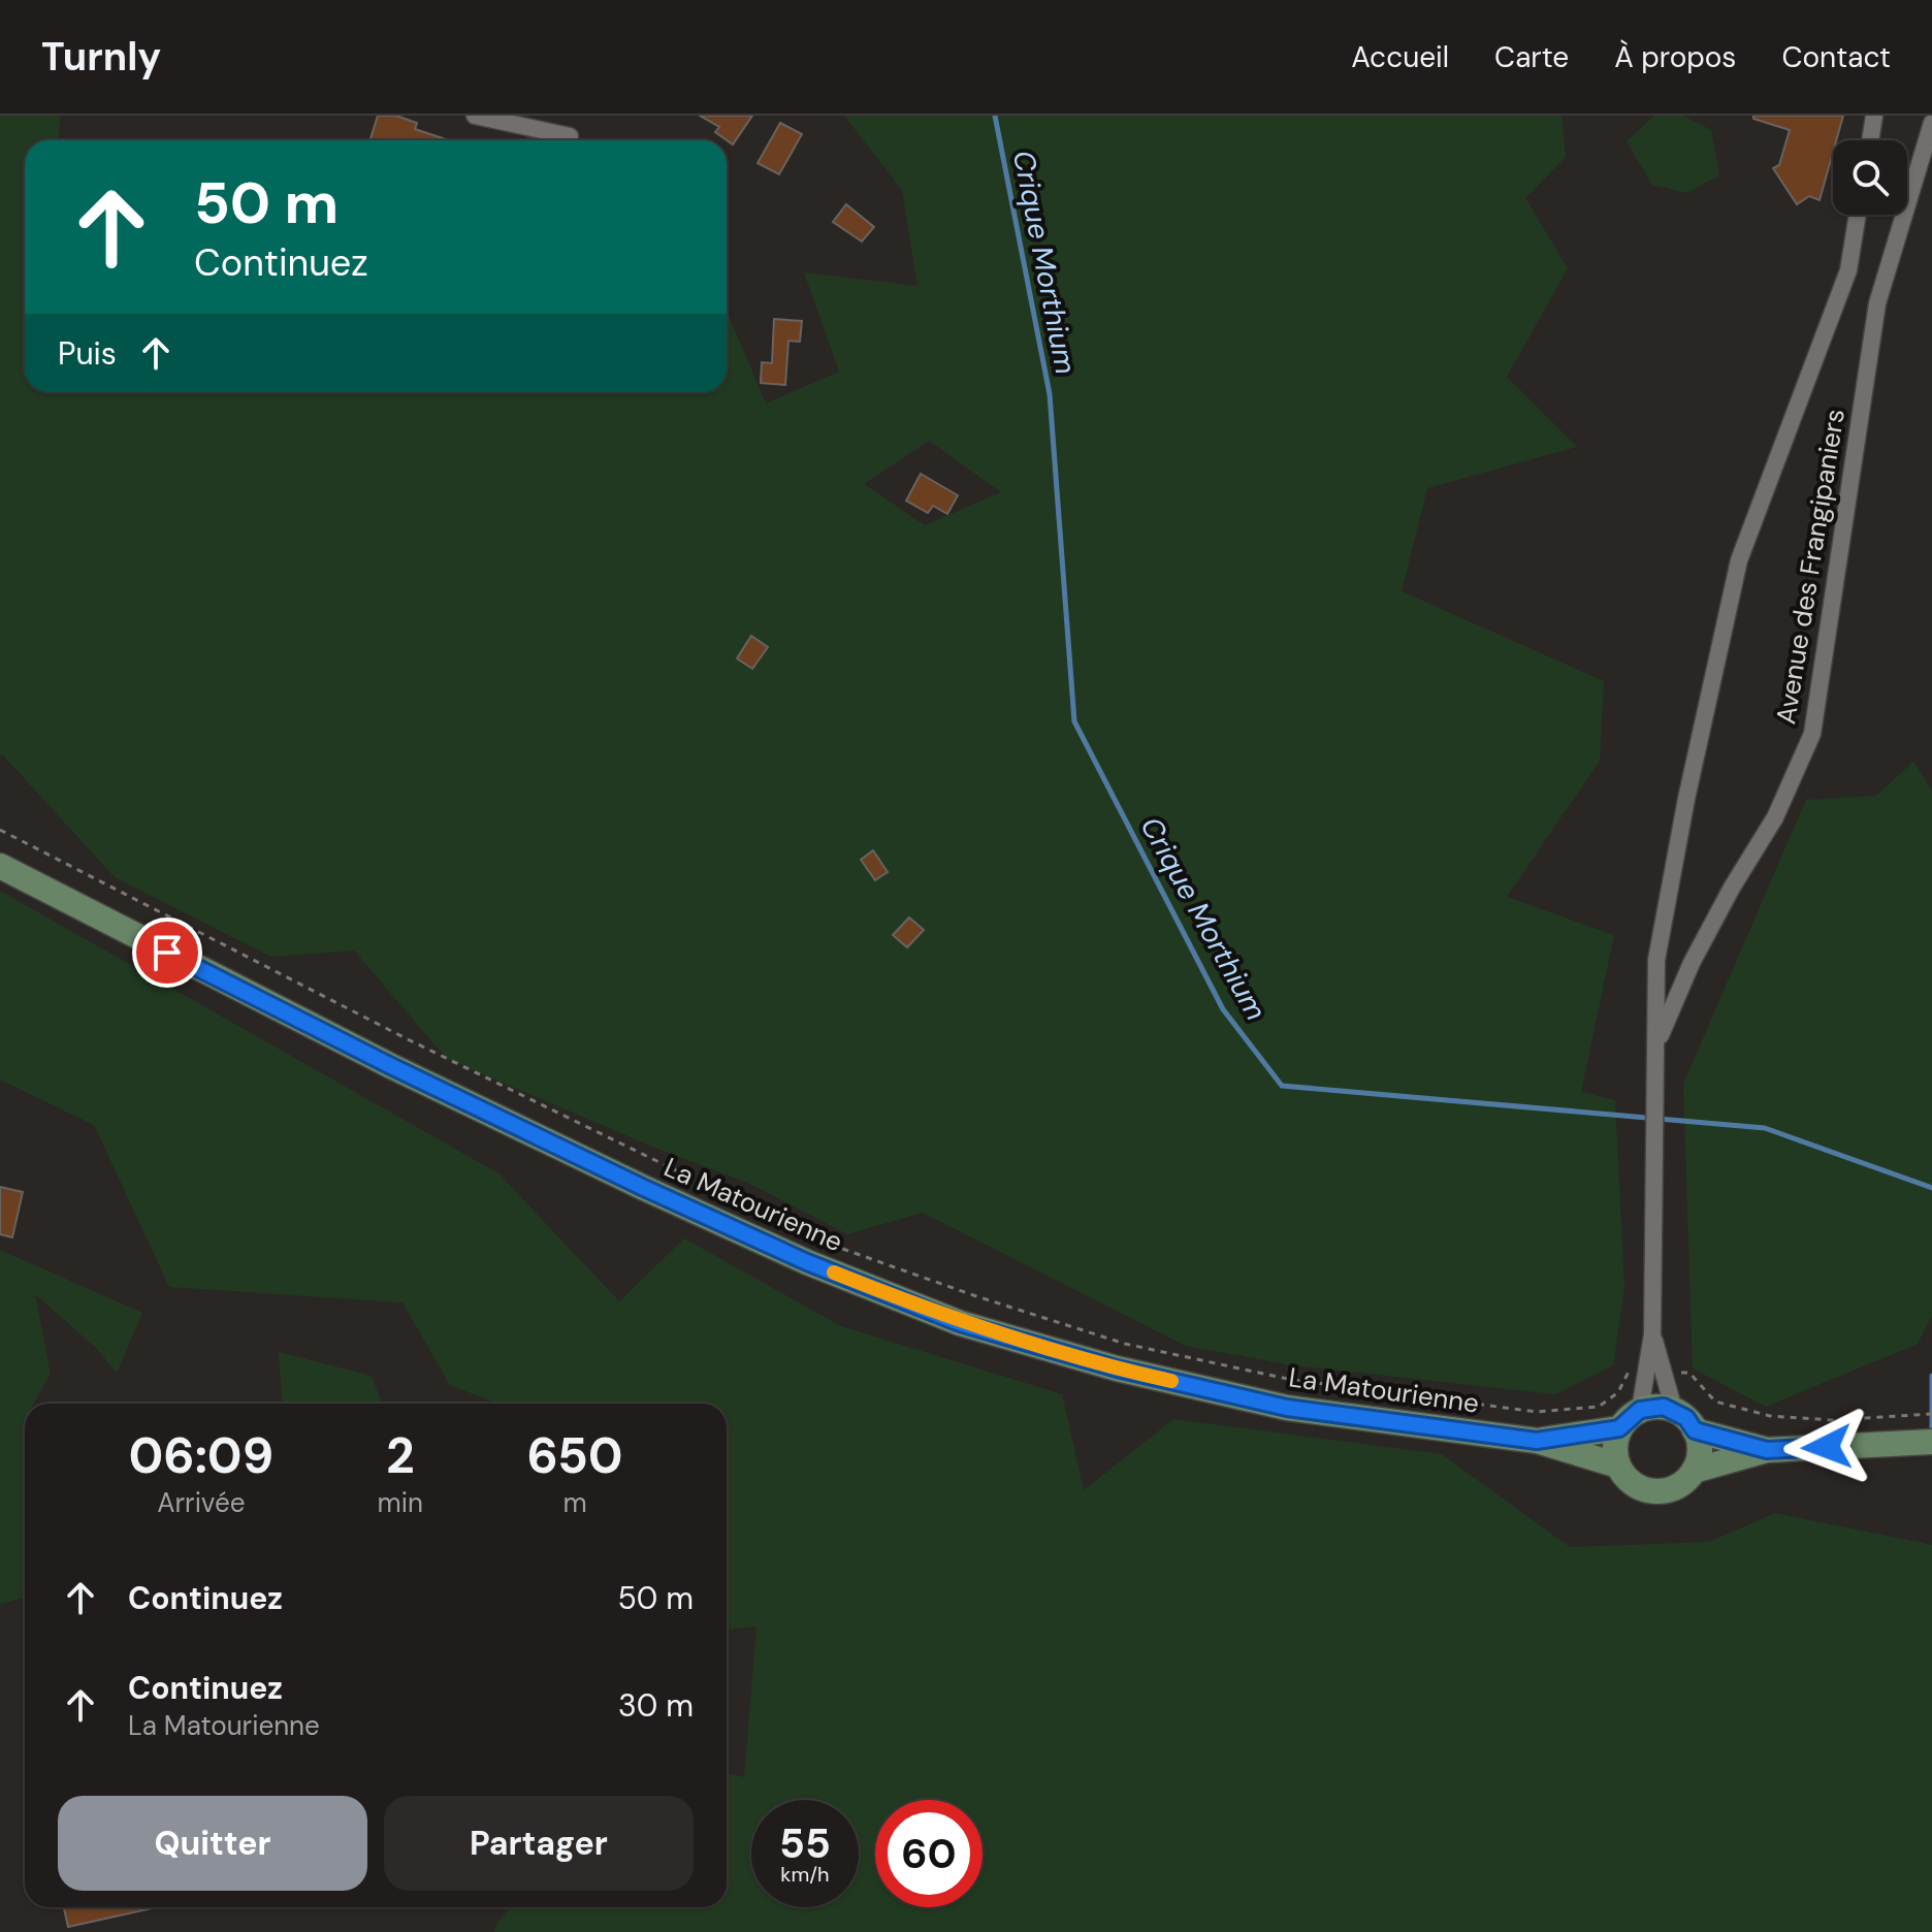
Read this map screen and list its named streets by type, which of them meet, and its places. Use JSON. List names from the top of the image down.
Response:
{
  "streets": {
    "main road": ["La Matourienne"],
    "street": ["Avenue des Frangipaniers"]
  },
  "crossings": [
    ["Avenue des Frangipaniers", "La Matourienne"]
  ],
  "water": ["Crique Morthium"],
  "page": {
    "header": "Turnly",
    "nav": [
      "Accueil",
      "Carte",
      "À propos",
      "Contact"
    ],
    "turn": ["50 m", "Continuez"],
    "then": "Puis",
    "eta": [
      "06:09",
      "Arrivée",
      "2",
      "min",
      "650",
      "m"
    ],
    "list": [
      {
        "name": "Continuez",
        "value": "50 m"
      },
      {
        "name": "Continuez",
        "note": "La Matourienne",
        "value": "30 m"
      }
    ],
    "buttons": ["Quitter", "Partager"],
    "speed": "55 km/h",
    "limit": "60"
  }
}
